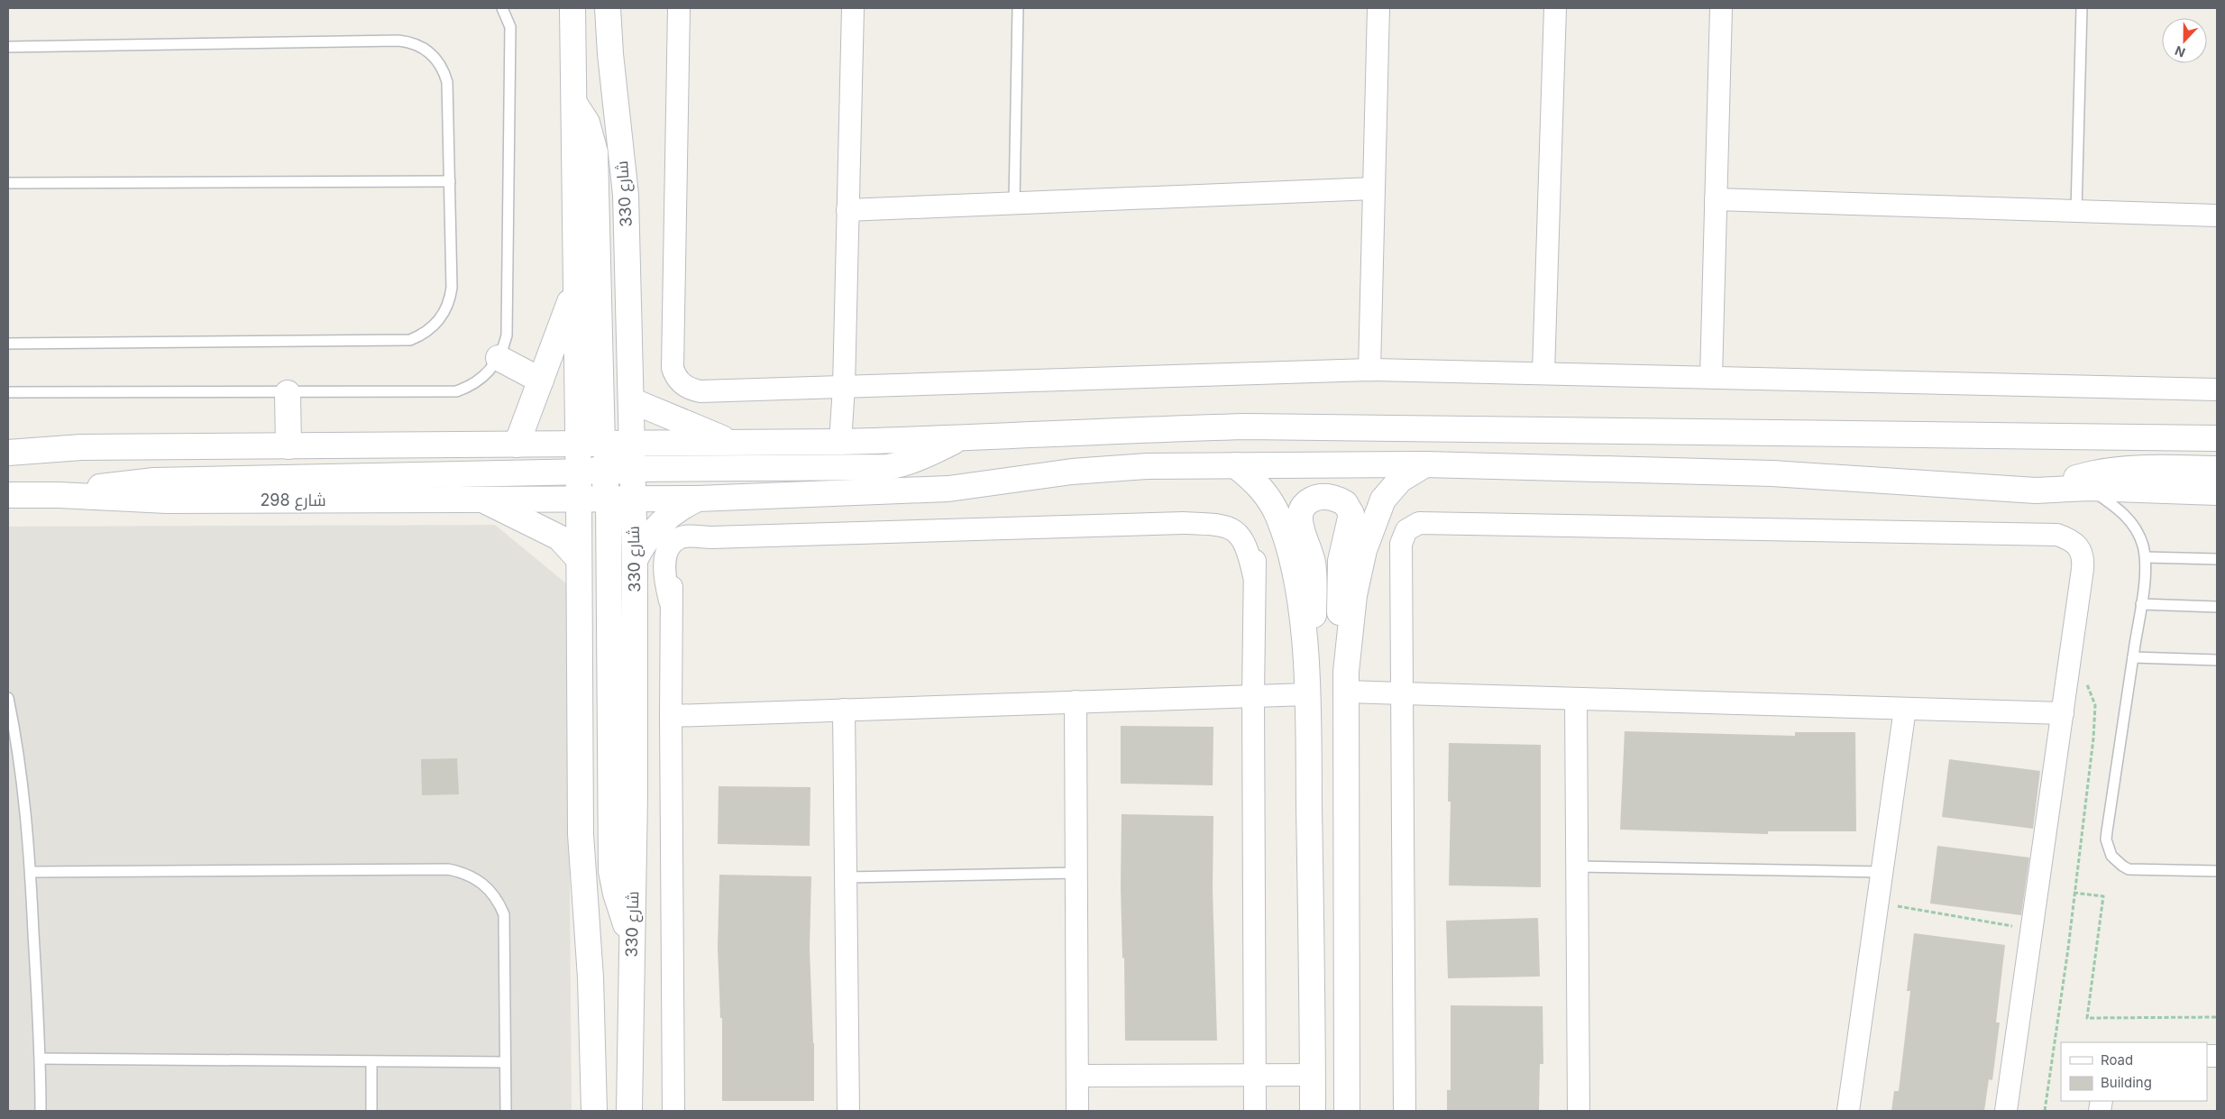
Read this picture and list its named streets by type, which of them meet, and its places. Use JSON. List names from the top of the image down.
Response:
{
  "streets": {
    "street": ["شارع 330", "شارع 298"]
  },
  "crossings": [
    ["شارع 330", "شارع 298"]
  ],
  "legend": ["Road", "Building"],
  "north": "bottom"
}
